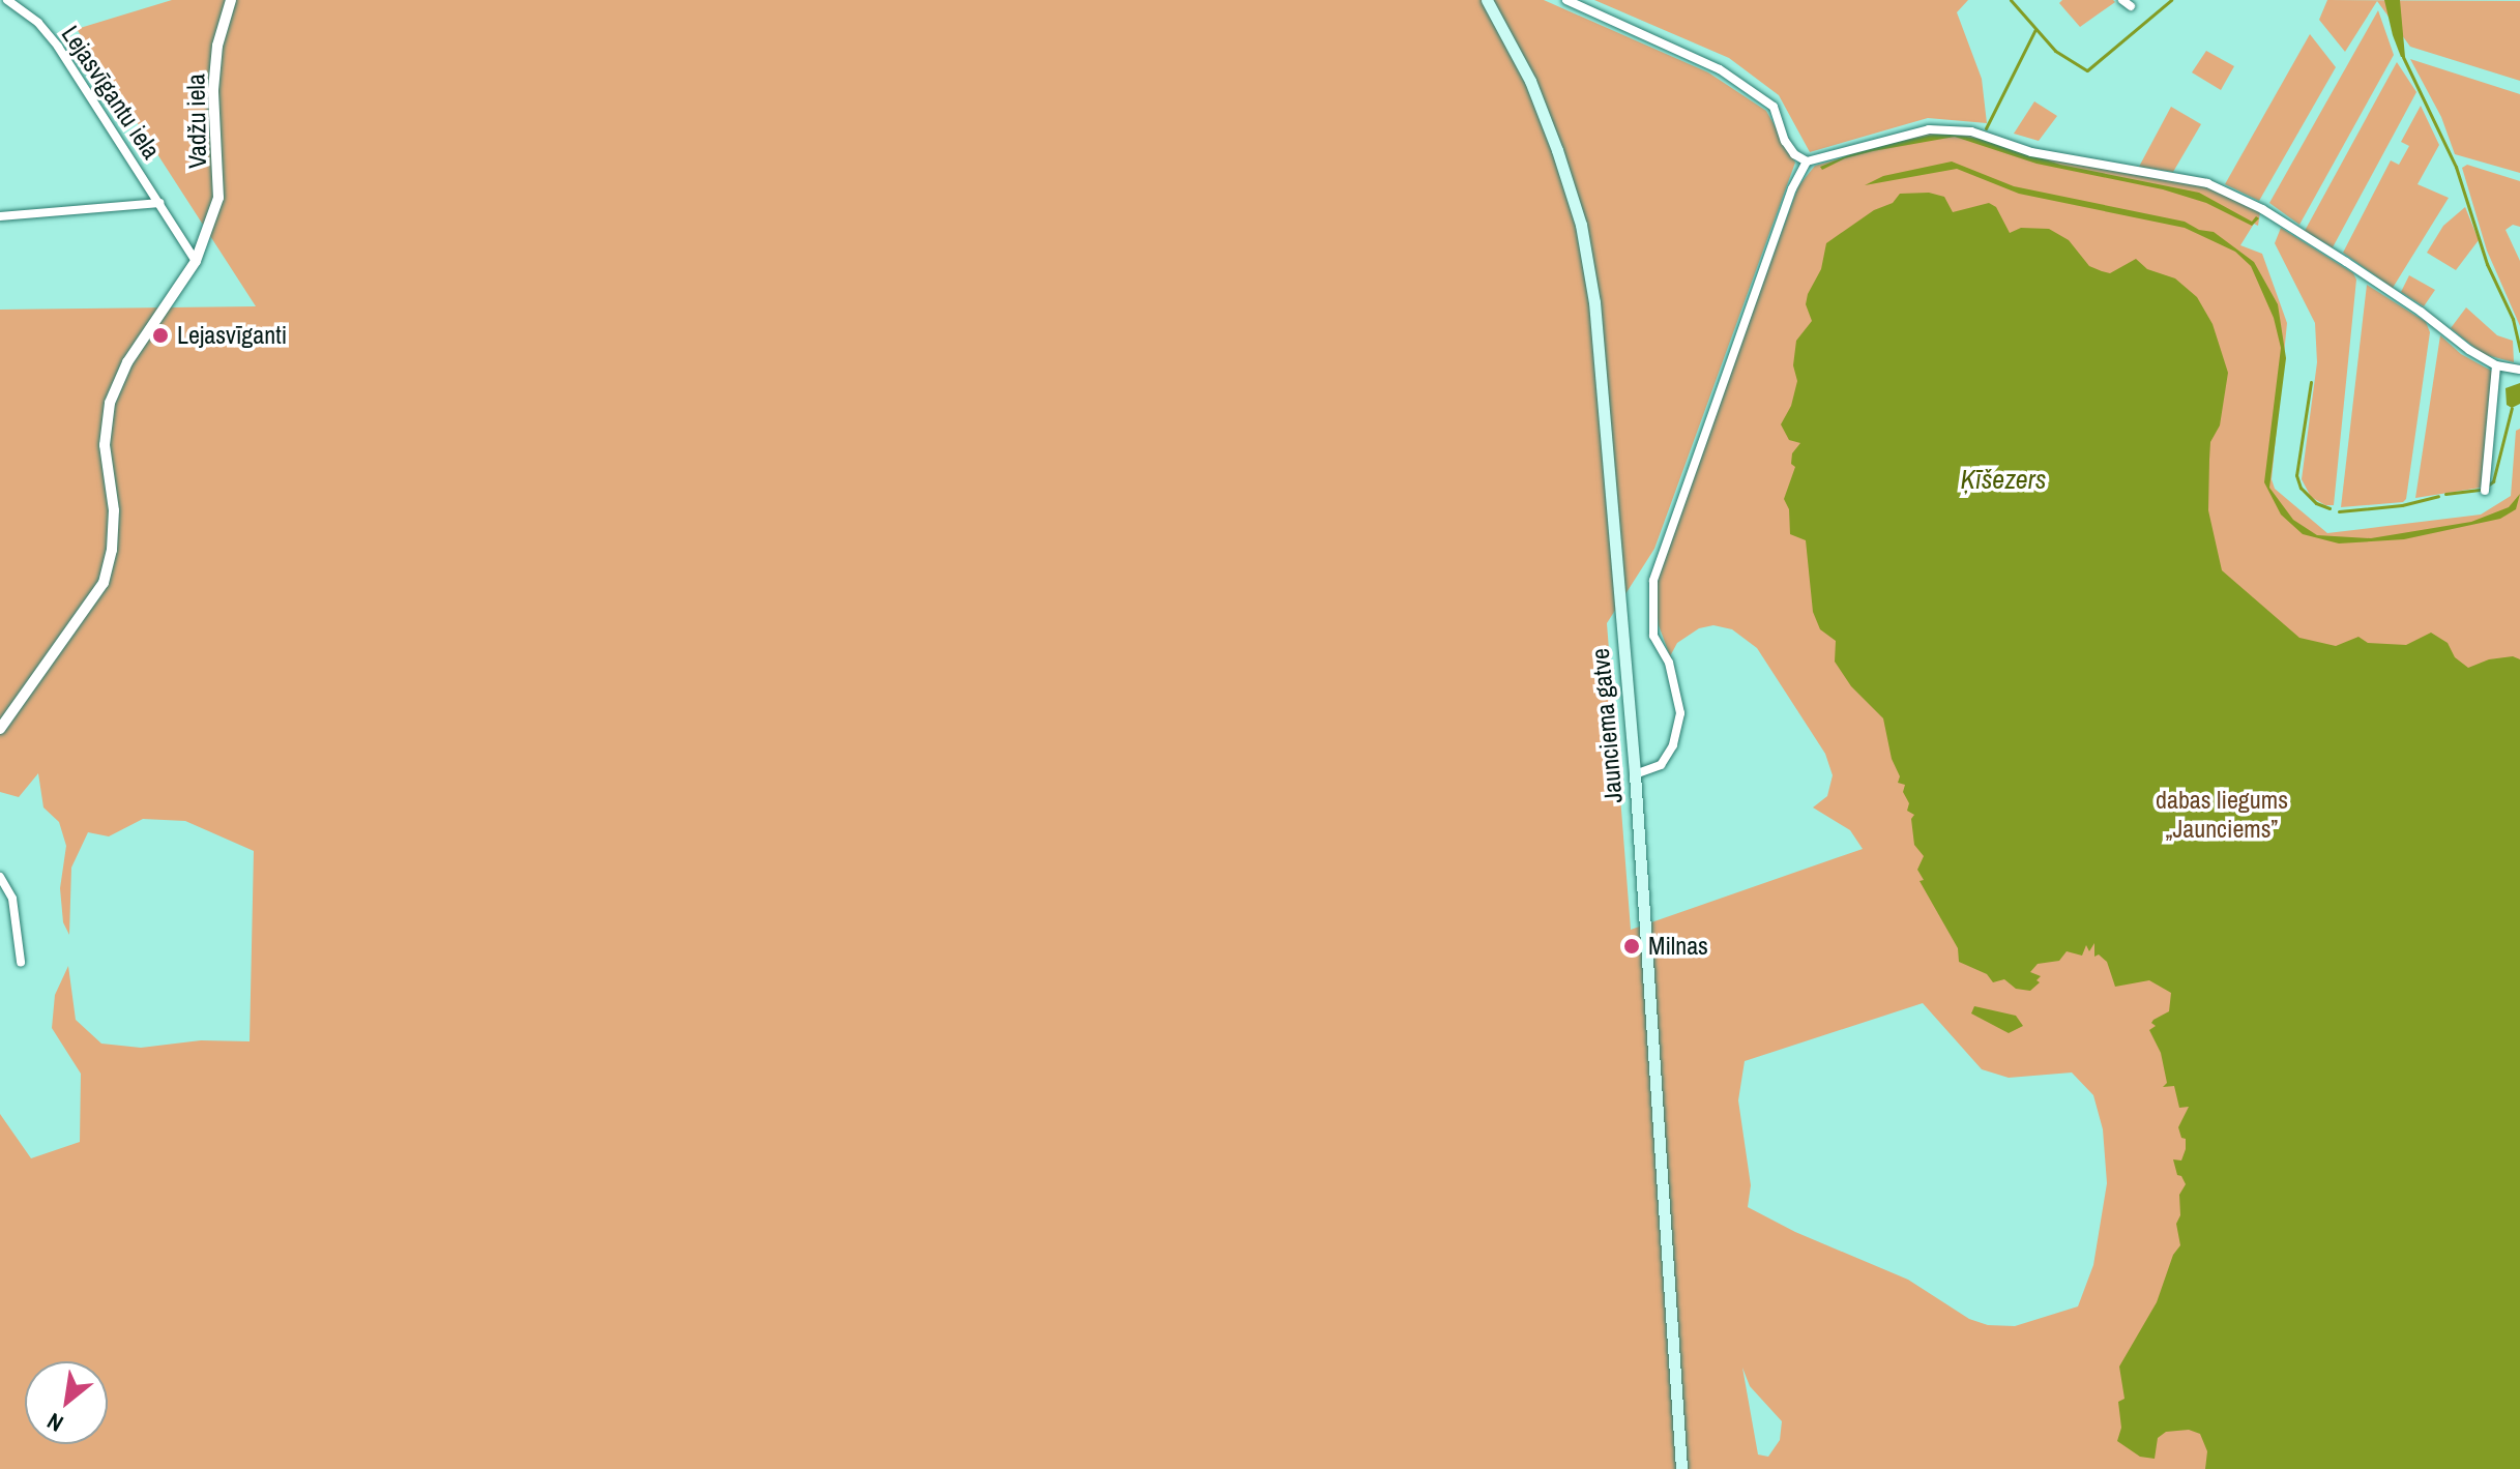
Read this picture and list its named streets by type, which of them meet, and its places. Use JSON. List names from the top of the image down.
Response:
{
  "streets": {
    "main road": ["Jaunciema gatve"],
    "street": ["Lejasvīgantu iela", "Vadžu iela"]
  },
  "crossings": [
    ["Lejasvīgantu iela", "Vadžu iela"]
  ],
  "water": ["Ķīšezers"],
  "parks": ["dabas liegums „Jaunciems”"],
  "places": ["Lejasvīganti", "Milnas"],
  "north": "bottom left"
}
